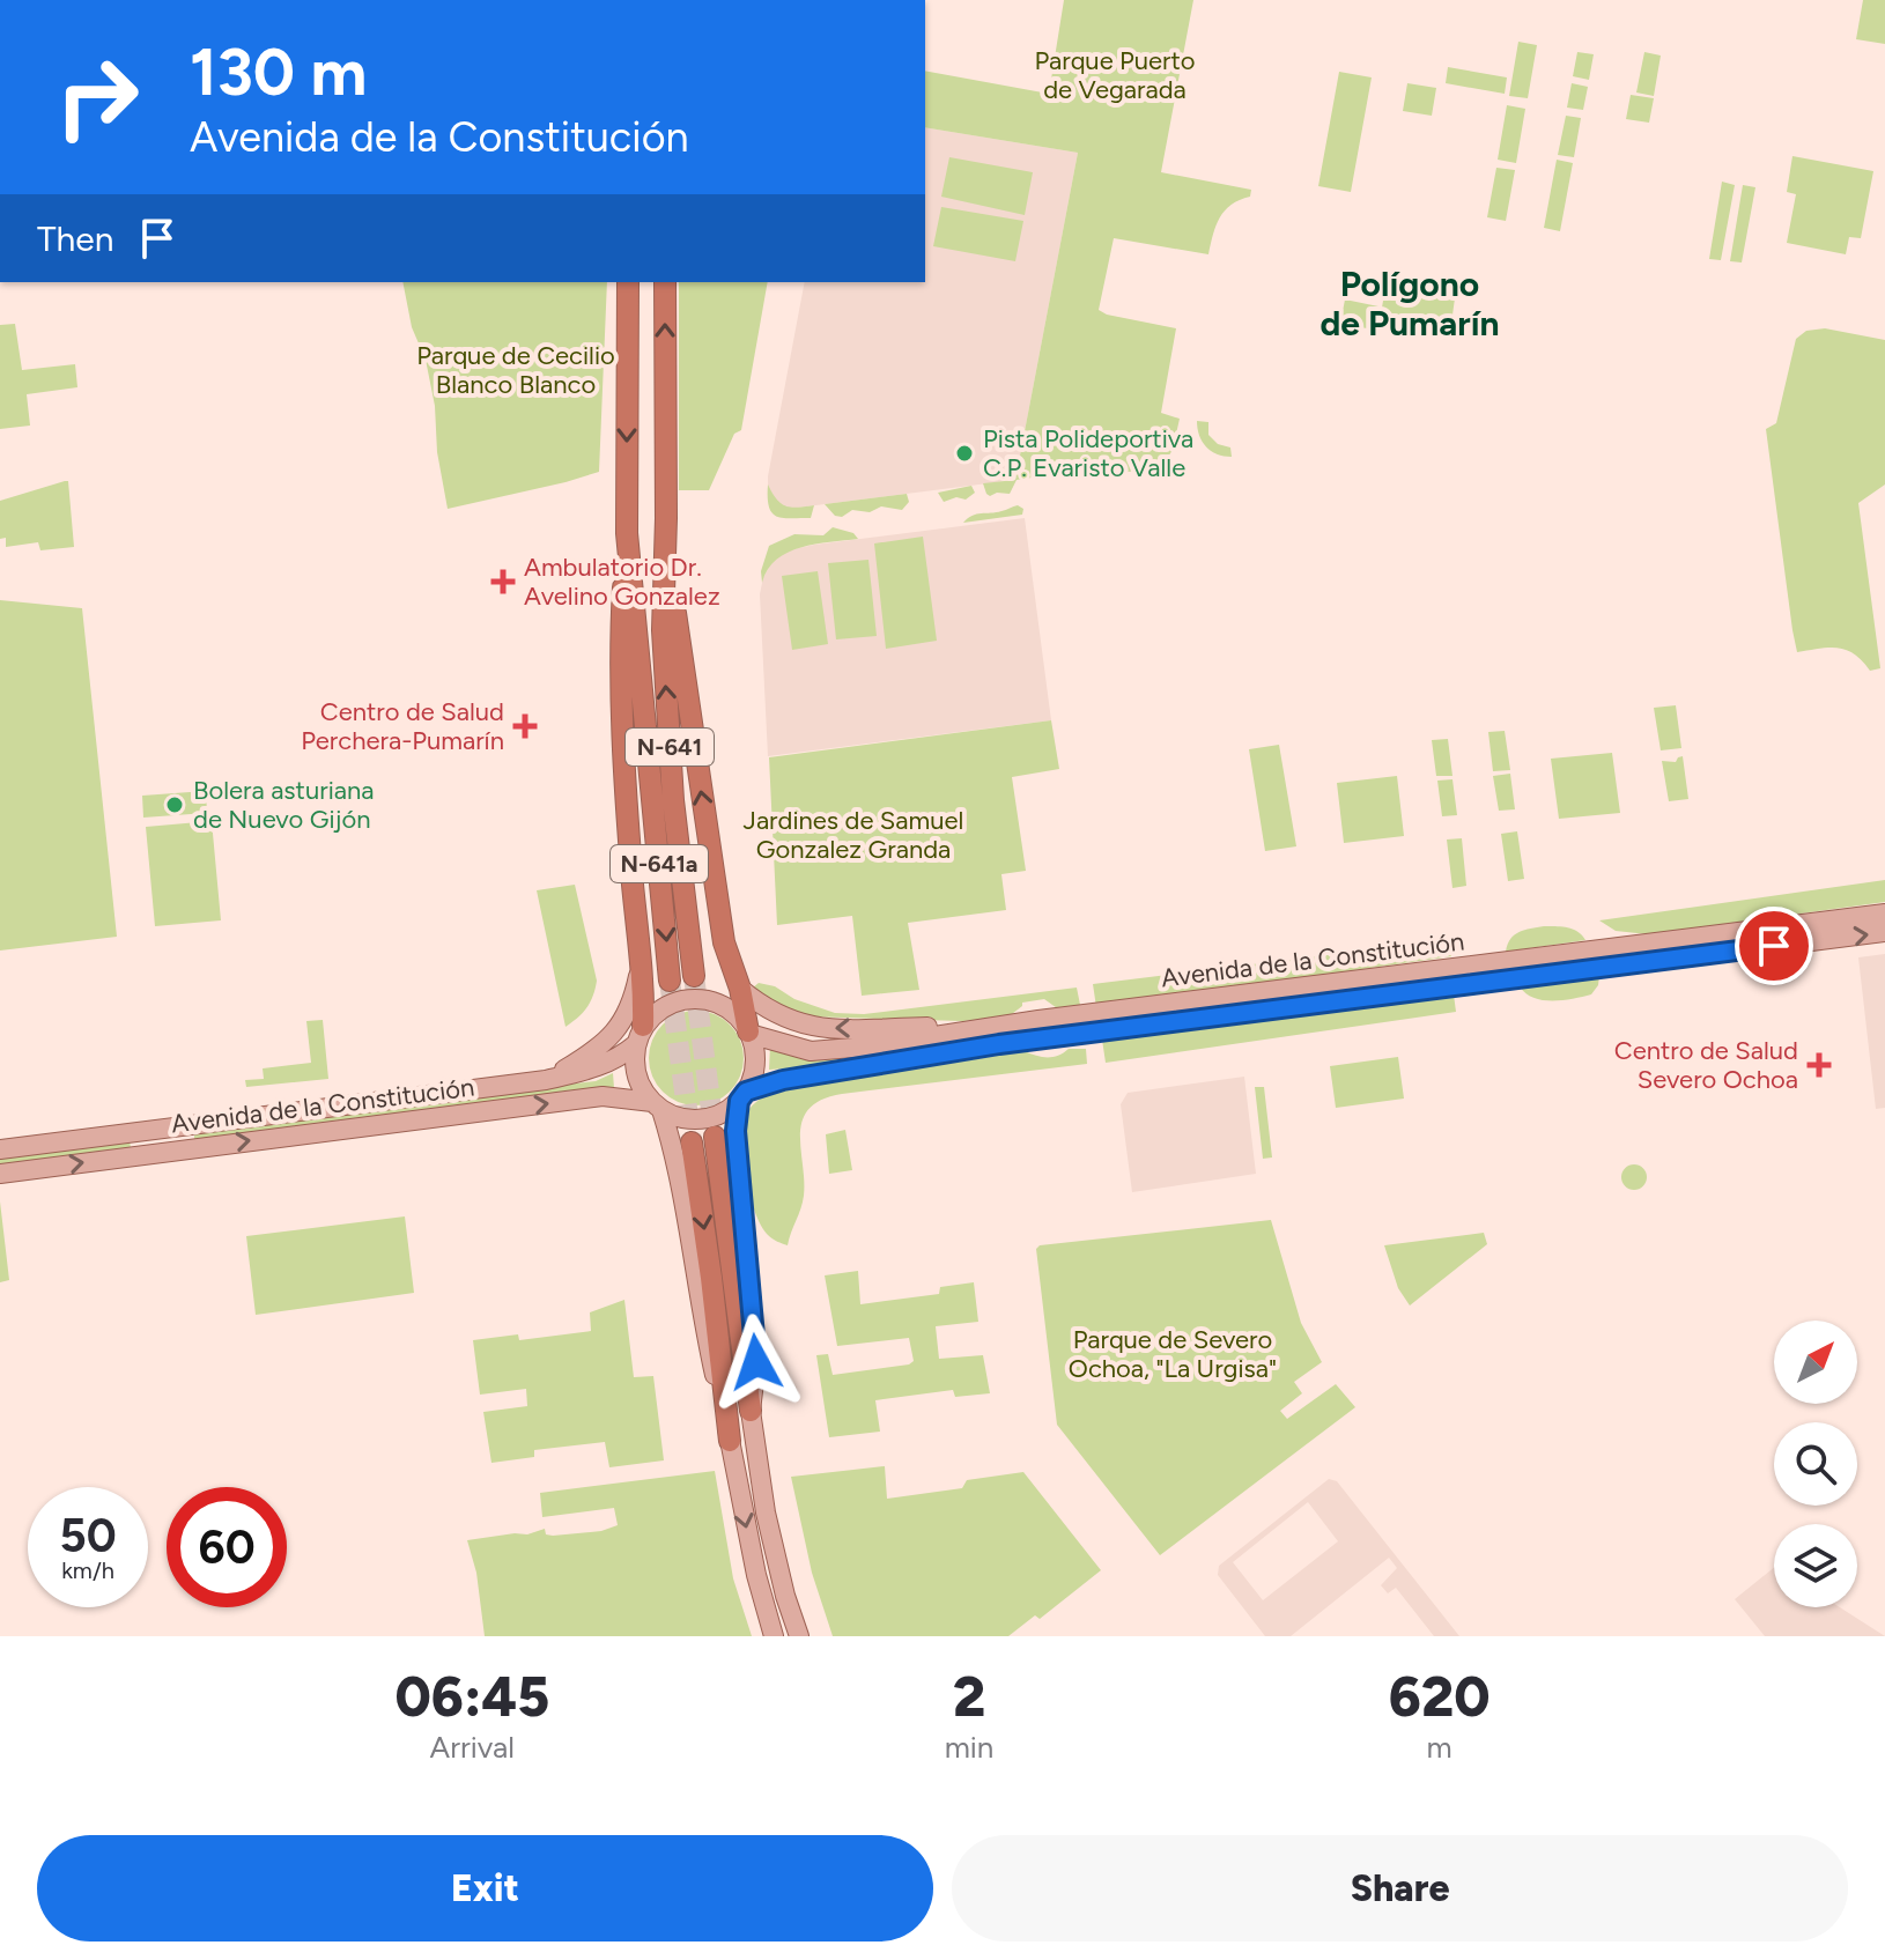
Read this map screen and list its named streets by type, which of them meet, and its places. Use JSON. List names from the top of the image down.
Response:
{
  "streets": {
    "highway": ["N-641", "N-641a"],
    "main road": ["Avenida de la Constitución"]
  },
  "crossings": [
    ["N-641", "N-641a"]
  ],
  "districts": ["Polígono de Pumarín"],
  "parks": [
    "Parque Puerto de Vegarada",
    "Parque de Cecilio Blanco Blanco",
    "Jardines de Samuel Gonzalez Granda",
    "Parque de Severo Ochoa, \"La Urgisa\""
  ],
  "places": {
    "other": ["Pista Polideportiva C.P. Evaristo Valle", "Bolera asturiana de Nuevo Gijón"],
    "health": ["Ambulatorio Dr. Avelino Gonzalez", "Centro de Salud Perchera-Pumarín", "Centro de Salud Severo Ochoa"]
  },
  "north": "top right",
  "page": {
    "turn": ["130 m", "Avenida de la Constitución"],
    "then": "Then",
    "speed": "50 km/h",
    "limit": "60",
    "eta": [
      "06:45",
      "Arrival",
      "2",
      "min",
      "620",
      "m"
    ],
    "buttons": ["Exit", "Share"]
  }
}
